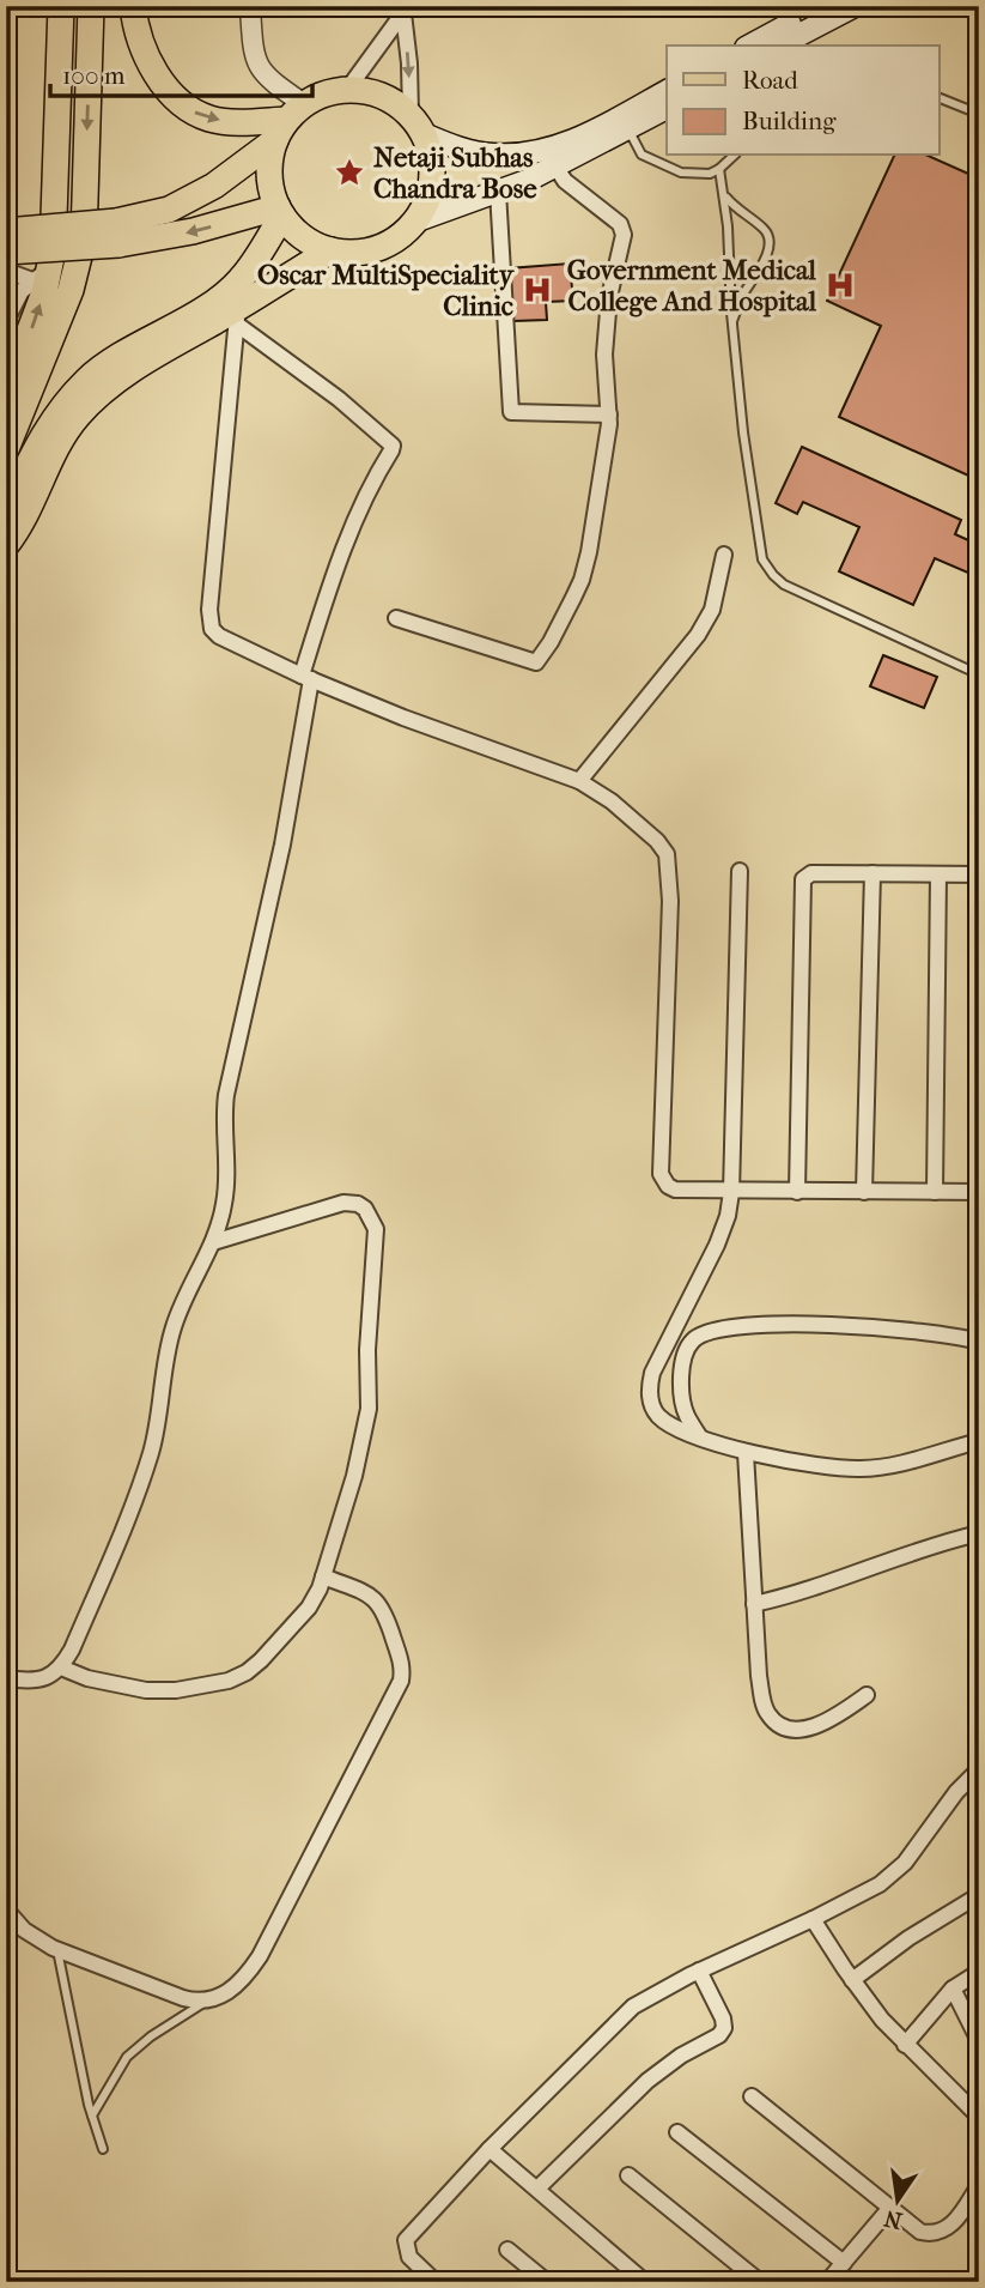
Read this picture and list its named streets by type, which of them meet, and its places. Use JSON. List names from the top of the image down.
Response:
{
  "places": {
    "place": ["Netaji Subhas Chandra Bose"],
    "hospital": ["Government Medical College And Hospital", "Oscar MultiSpeciality Clinic"]
  },
  "legend": ["Road", "Building"],
  "scale_bar": "100 m",
  "north": "bottom"
}
